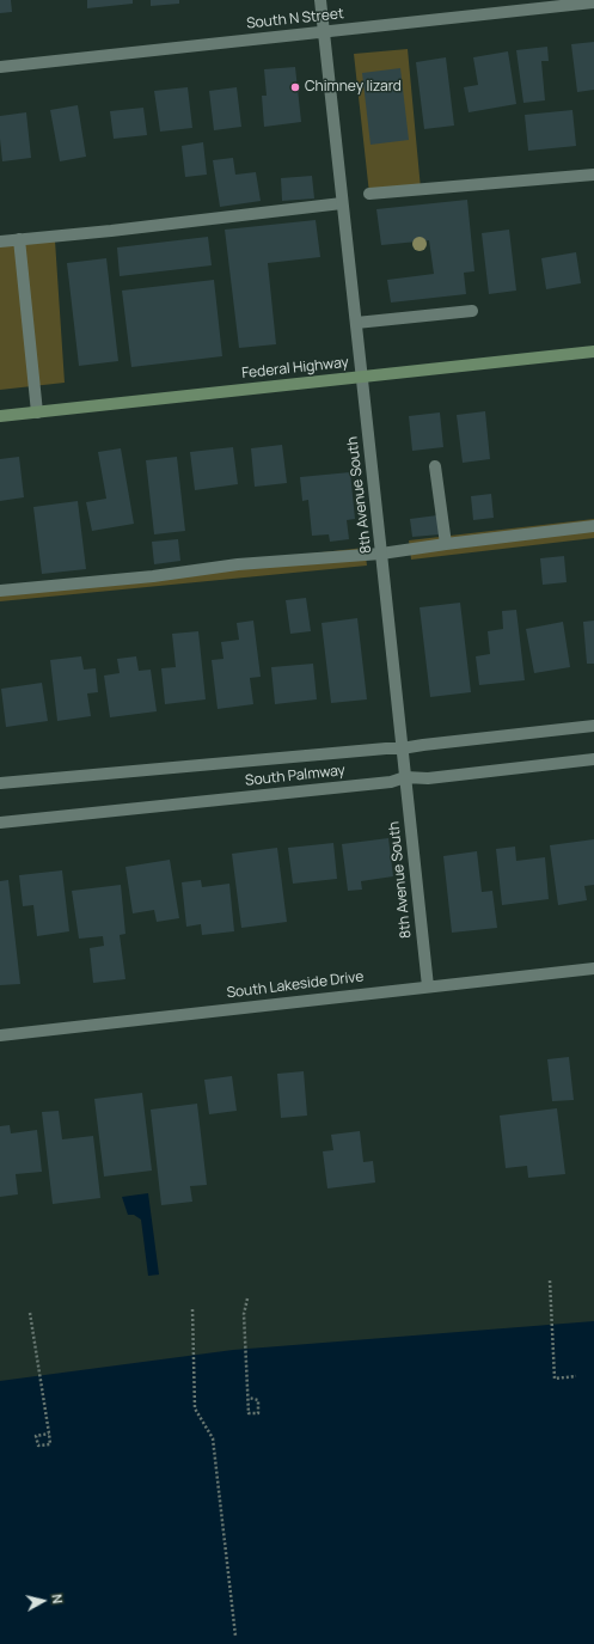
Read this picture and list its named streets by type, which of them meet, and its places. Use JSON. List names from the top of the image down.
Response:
{
  "streets": {
    "main road": ["Federal Highway"],
    "street": [
      "South N Street",
      "8th Avenue South",
      "South Palmway",
      "South Lakeside Drive"
    ]
  },
  "crossings": [
    ["South N Street", "8th Avenue South"],
    ["Federal Highway", "8th Avenue South"],
    ["8th Avenue South", "South Palmway"],
    ["8th Avenue South", "South Lakeside Drive"]
  ],
  "places": ["Chimney lizard"],
  "north": "right"
}
